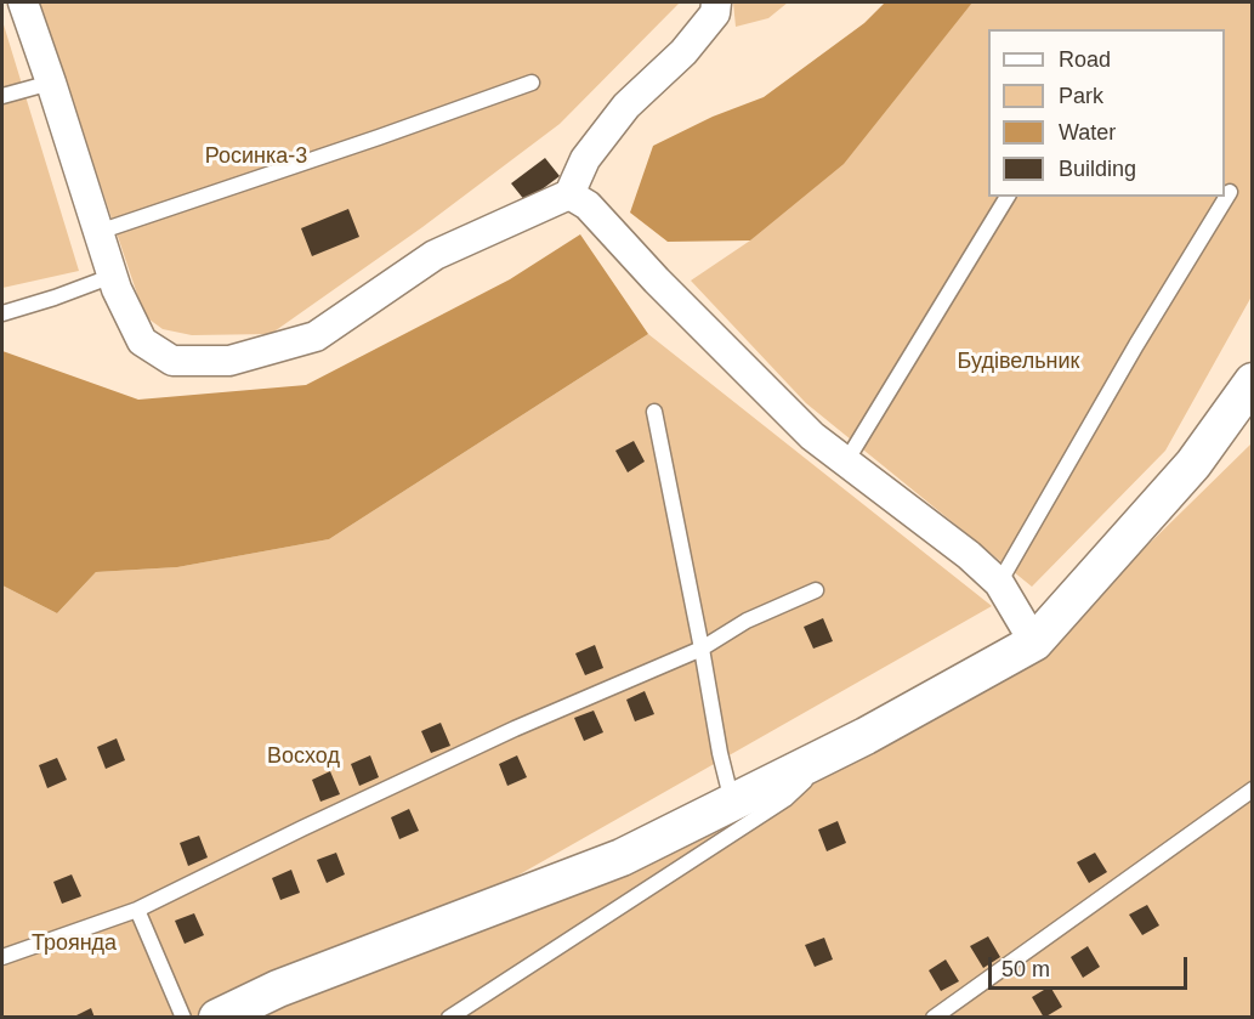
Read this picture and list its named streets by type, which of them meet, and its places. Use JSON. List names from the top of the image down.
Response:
{
  "parks": [
    "Росинка-3",
    "Будівельник",
    "Восход",
    "Троянда"
  ],
  "legend": [
    "Road",
    "Park",
    "Water",
    "Building"
  ],
  "scale_bar": "50 m"
}
